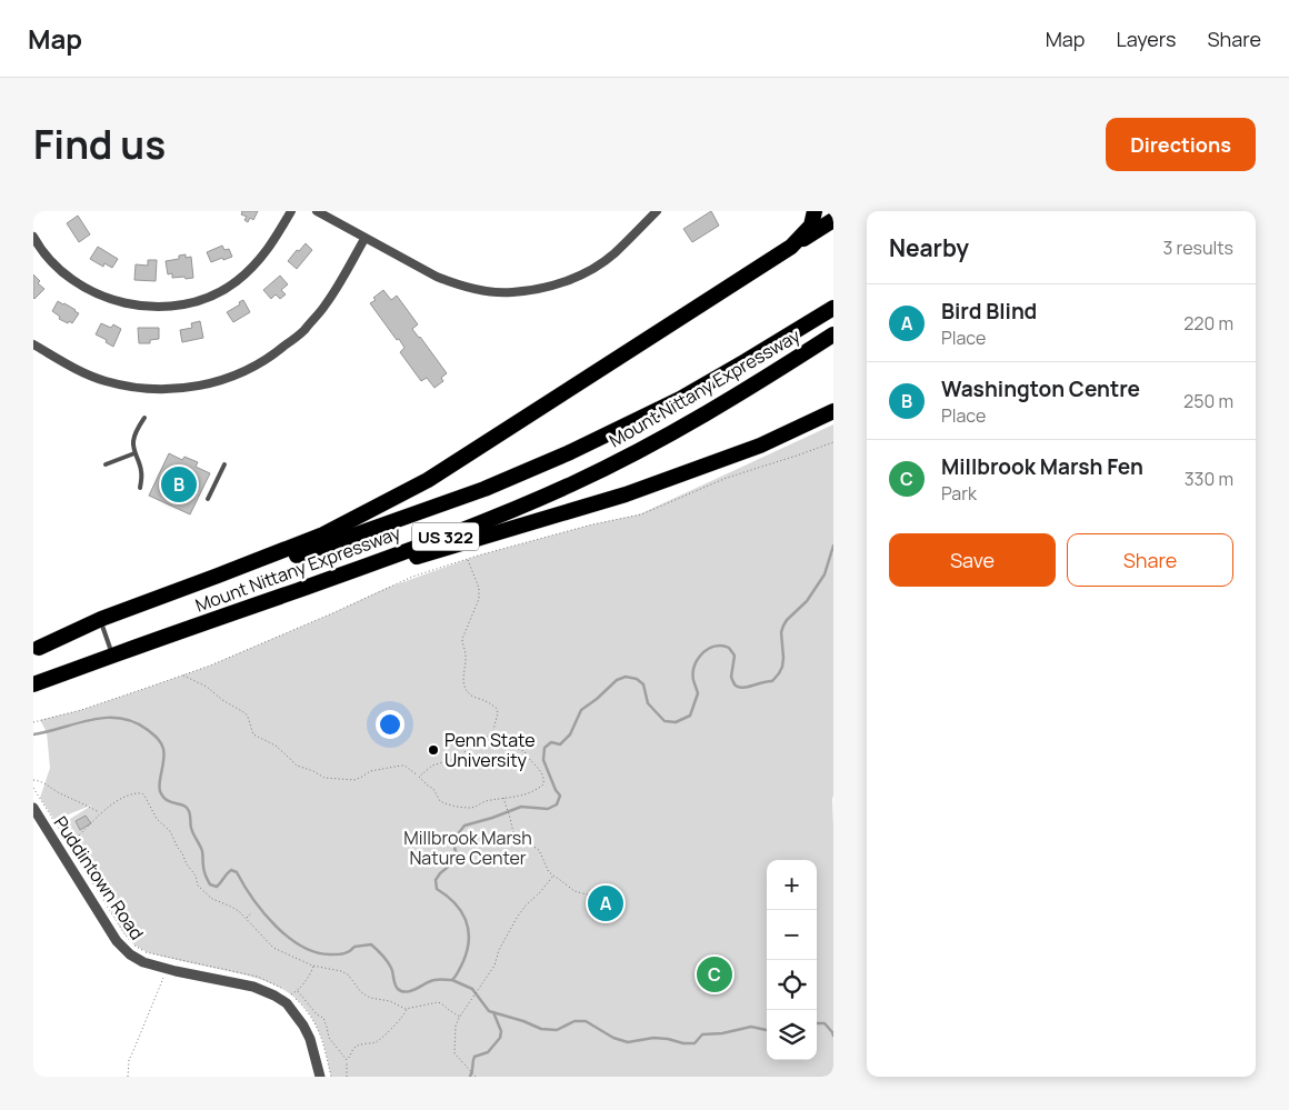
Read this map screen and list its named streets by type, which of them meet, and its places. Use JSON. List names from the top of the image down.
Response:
{
  "streets": {
    "highway": ["Mount Nittany Expressway", "US 322"],
    "street": ["Puddintown Road"]
  },
  "parks": ["Millbrook Marsh Nature Center"],
  "places": ["Penn State University"],
  "page": {
    "header": "Map",
    "nav": ["Map", "Layers", "Share"],
    "title": "Find us",
    "buttons": [
      "Directions",
      ["Save", "Share"]
    ],
    "heading": ["Nearby", "3 results"],
    "list": [
      {
        "mark": "A",
        "name": "Bird Blind",
        "note": "Place",
        "value": "220 m"
      },
      {
        "mark": "B",
        "name": "Washington Centre",
        "note": "Place",
        "value": "250 m"
      },
      {
        "mark": "C",
        "name": "Millbrook Marsh Fen",
        "note": "Park",
        "value": "330 m"
      }
    ],
    "pins": ["B", "A", "C"],
    "map_buttons": ["+", "−"]
  }
}
